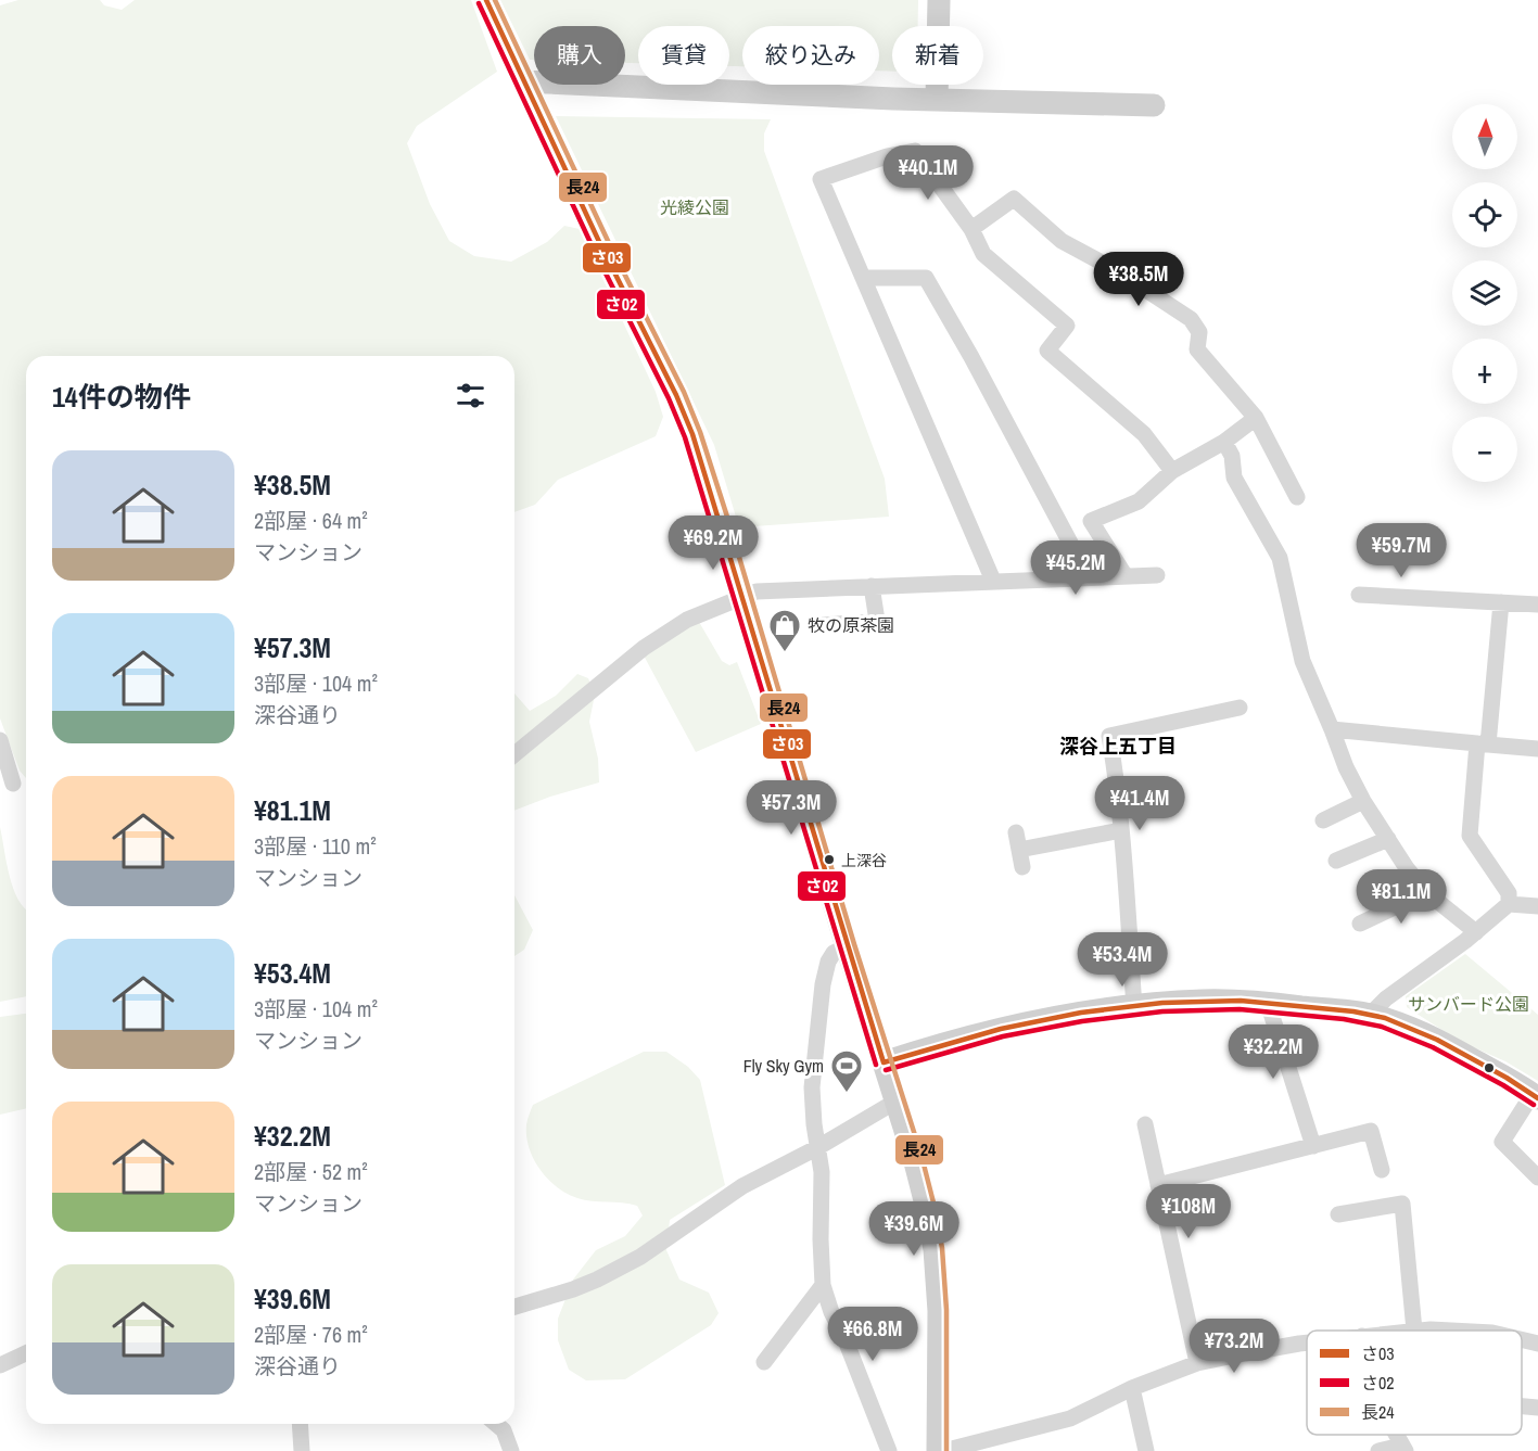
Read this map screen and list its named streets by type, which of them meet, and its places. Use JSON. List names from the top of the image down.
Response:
{
  "districts": ["深谷上五丁目"],
  "parks": ["光綾公園", "サンバード公園"],
  "places": {
    "shop": ["牧の原茶園"],
    "other": ["上深谷"],
    "sports": ["Fly Sky Gym"]
  },
  "lines": ["transit line さ03", "transit line 長24", "transit line さ02"],
  "legend": ["さ03", "さ02", "長24"],
  "north": "top",
  "page": {
    "chip": [
      "購入",
      "賃貸",
      "絞り込み",
      "新着"
    ],
    "map_buttons": ["+", "−"],
    "price": [
      "¥40.1M",
      "¥38.5M",
      "¥69.2M",
      "¥59.7M",
      "¥45.2M",
      "¥41.4M",
      "¥57.3M",
      "¥81.1M",
      "¥53.4M",
      "¥32.2M",
      "¥108M",
      "¥39.6M",
      "¥66.8M",
      "¥73.2M"
    ],
    "heading": "14件の物件",
    "list": [
      {
        "name": "¥38.5M",
        "note": "2部屋 · 64 m² · マンション"
      },
      {
        "name": "¥57.3M",
        "note": "3部屋 · 104 m² · 深谷通り"
      },
      {
        "name": "¥81.1M",
        "note": "3部屋 · 110 m² · マンション"
      },
      {
        "name": "¥53.4M",
        "note": "3部屋 · 104 m² · マンション"
      },
      {
        "name": "¥32.2M",
        "note": "2部屋 · 52 m² · マンション"
      },
      {
        "name": "¥39.6M",
        "note": "2部屋 · 76 m² · 深谷通り"
      }
    ]
  }
}
